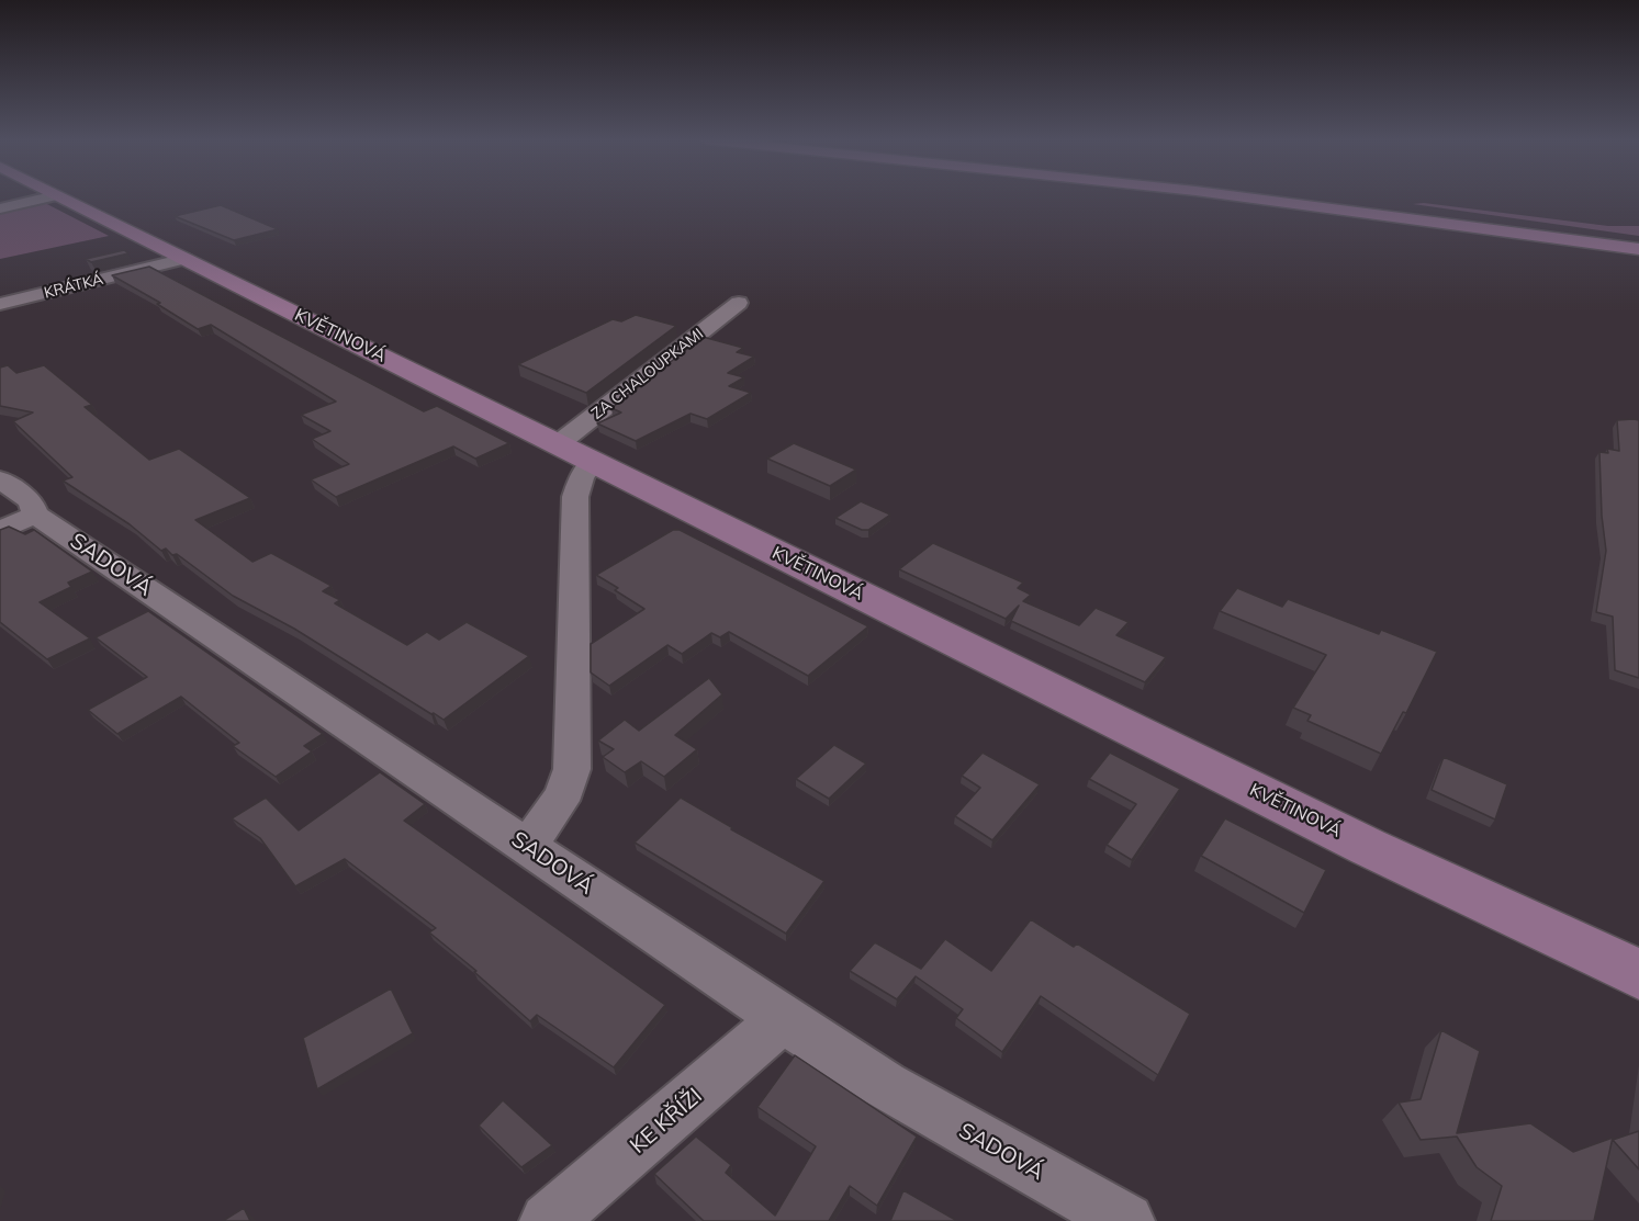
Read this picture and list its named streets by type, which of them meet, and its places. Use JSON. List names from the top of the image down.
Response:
{
  "streets": {
    "main road": ["KVĚTINOVÁ"],
    "street": [
      "KRÁTKÁ",
      "ZA CHALOUPKAMI",
      "SADOVÁ",
      "KE KŘÍŽI"
    ]
  },
  "crossings": [
    ["KRÁTKÁ", "KVĚTINOVÁ"],
    ["KVĚTINOVÁ", "ZA CHALOUPKAMI"],
    ["SADOVÁ", "KE KŘÍŽI"]
  ]
}
